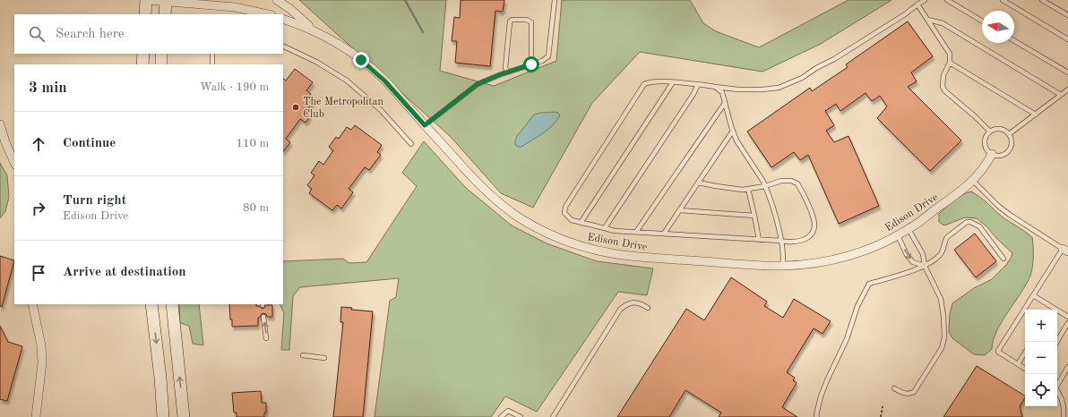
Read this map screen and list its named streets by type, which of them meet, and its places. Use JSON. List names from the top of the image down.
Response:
{
  "streets": {
    "street": ["Edison Drive"]
  },
  "places": ["The Metropolitan Club"],
  "north": "left",
  "page": {
    "search": "Search here",
    "heading": ["3 min", "Walk · 190 m"],
    "list": [
      ["Continue", "110 m"],
      ["Turn right", "Edison Drive", "80 m"],
      "Arrive at destination"
    ],
    "map_buttons": ["+", "−"]
  }
}
